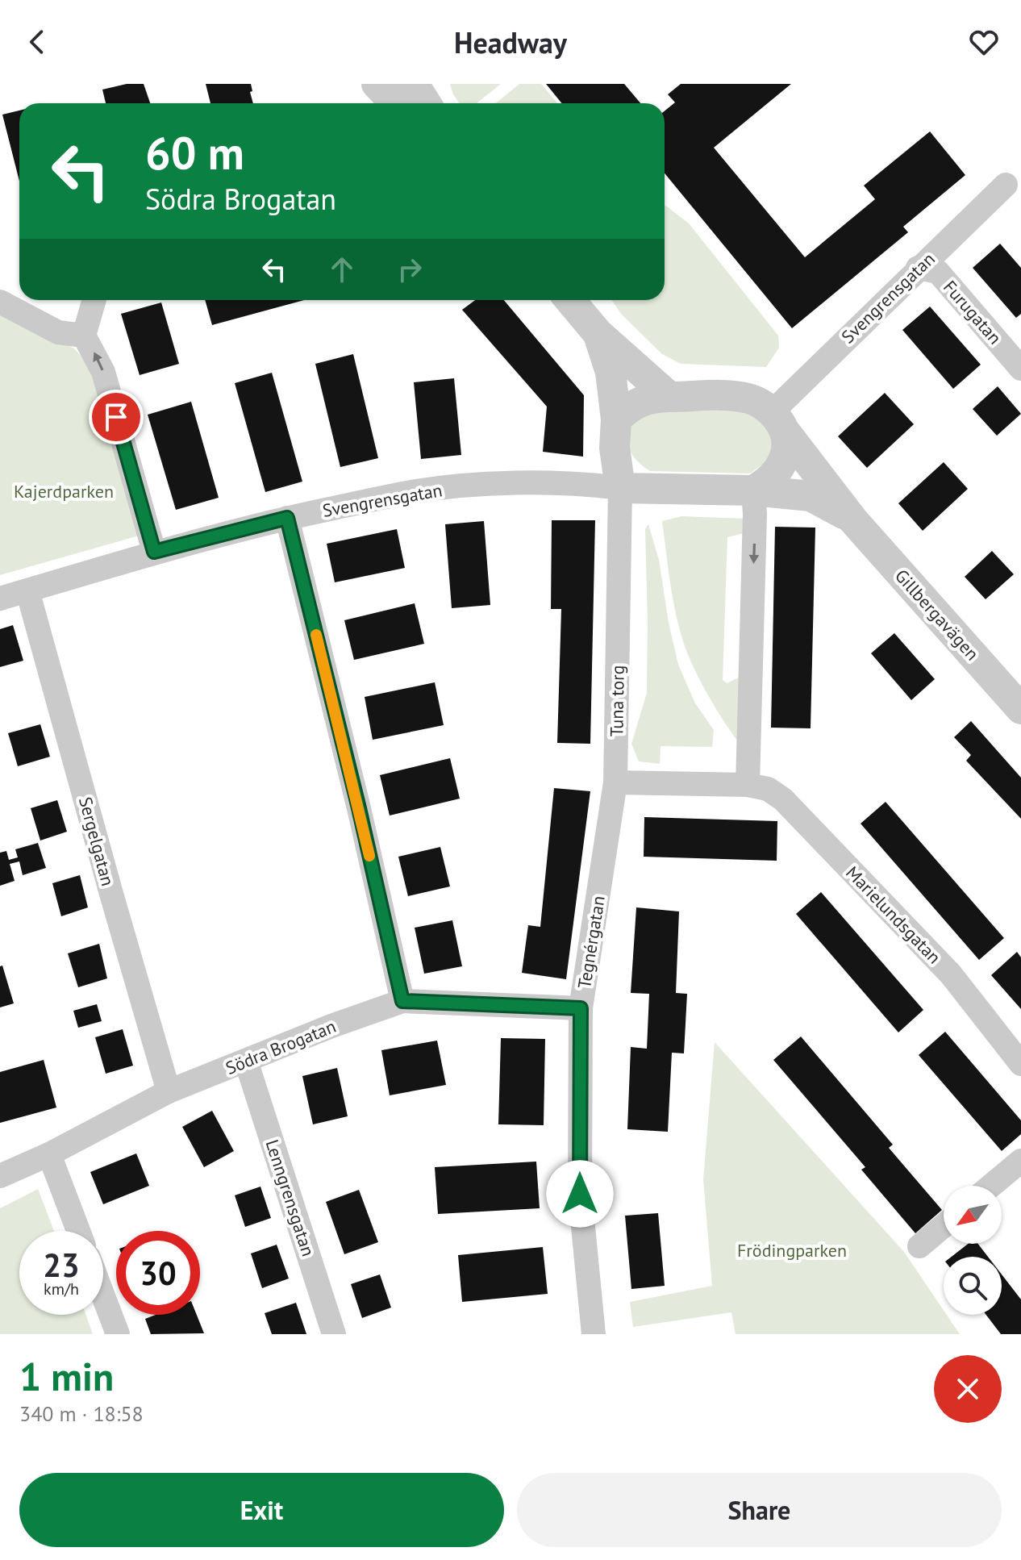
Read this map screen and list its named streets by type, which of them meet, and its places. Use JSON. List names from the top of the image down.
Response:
{
  "streets": {
    "street": [
      "Svengrensgatan",
      "Furugatan",
      "Gillbergavägen",
      "Tuna torg",
      "Sergelgatan",
      "Marielundsgatan",
      "Tegnérgatan",
      "Södra Brogatan",
      "Lenngrensgatan"
    ]
  },
  "crossings": [
    ["Svengrensgatan", "Furugatan"],
    ["Svengrensgatan", "Gillbergavägen"],
    ["Svengrensgatan", "Tuna torg"],
    ["Svengrensgatan", "Sergelgatan"],
    ["Gillbergavägen", "Tuna torg"],
    ["Tuna torg", "Tegnérgatan"],
    ["Sergelgatan", "Södra Brogatan"],
    ["Tegnérgatan", "Södra Brogatan"],
    ["Södra Brogatan", "Lenngrensgatan"]
  ],
  "parks": ["Kajerdparken", "Frödingparken"],
  "north": "bottom left",
  "page": {
    "header": "Headway",
    "turn": ["60 m", "Södra Brogatan"],
    "speed": "23 km/h",
    "limit": "30",
    "heading": ["1 min", "340 m · 18:58"],
    "buttons": ["Exit", "Share"]
  }
}
